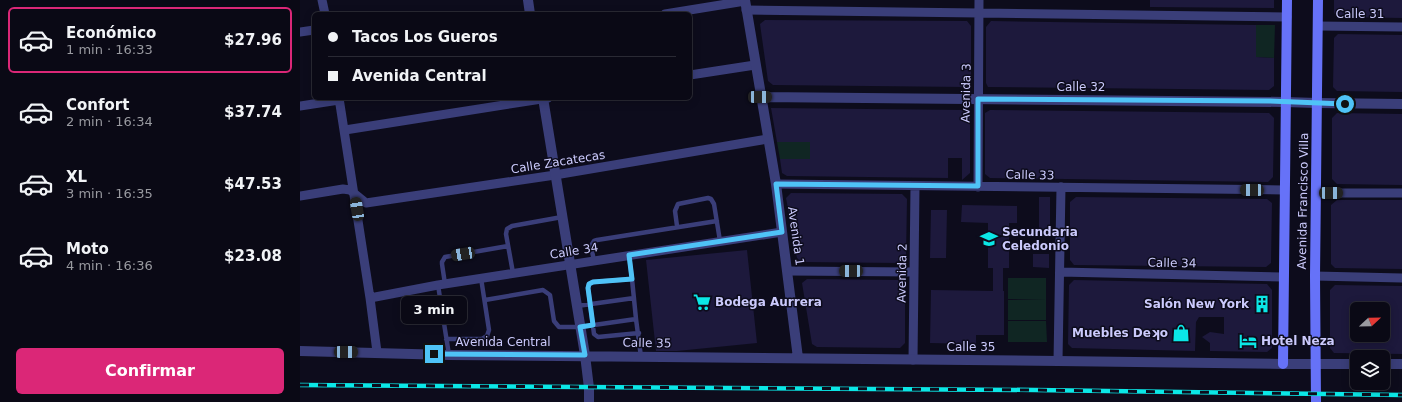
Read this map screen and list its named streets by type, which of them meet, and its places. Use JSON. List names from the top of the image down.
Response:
{
  "streets": {
    "main road": ["Avenida Francisco Villa"],
    "street": [
      "Calle 31",
      "Calle 32",
      "Avenida 3",
      "Calle Zacatecas",
      "Calle 33",
      "Avenida 1",
      "Calle 34",
      "Avenida 2",
      "Avenida Central",
      "Calle 35"
    ]
  },
  "crossings": [
    ["Calle 31", "Avenida Francisco Villa"],
    ["Calle 32", "Avenida 3"],
    ["Calle 32", "Avenida Francisco Villa"],
    ["Calle 32", "Avenida 1"],
    ["Avenida 3", "Calle 33"],
    ["Calle Zacatecas", "Avenida 1"],
    ["Calle 33", "Avenida Francisco Villa"],
    ["Calle 33", "Avenida 1"],
    ["Calle 33", "Avenida 2"],
    ["Avenida Francisco Villa", "Calle 34"],
    ["Avenida Francisco Villa", "Calle 35"],
    ["Avenida 1", "Calle 34"],
    ["Avenida 1", "Calle 35"],
    ["Avenida 2", "Calle 35"],
    ["Avenida Central", "Calle 35"]
  ],
  "places": {
    "school or university": ["Secundaria Celedonio"],
    "supermarket": ["Bodega Aurrera"],
    "building": ["Salón New York"],
    "shop": ["Muebles Deʞo"],
    "hotel": ["Hotel Neza"]
  },
  "north": "right",
  "page": {
    "list": [
      {
        "name": "Económico",
        "note": "1 min · 16:33",
        "value": "$27.96"
      },
      {
        "name": "Confort",
        "note": "2 min · 16:34",
        "value": "$37.74"
      },
      {
        "name": "XL",
        "note": "3 min · 16:35",
        "value": "$47.53"
      },
      {
        "name": "Moto",
        "note": "4 min · 16:36",
        "value": "$23.08"
      }
    ],
    "banner": ["Tacos Los Gueros", "Avenida Central"],
    "bubble": "3 min",
    "buttons": "Confirmar"
  }
}
